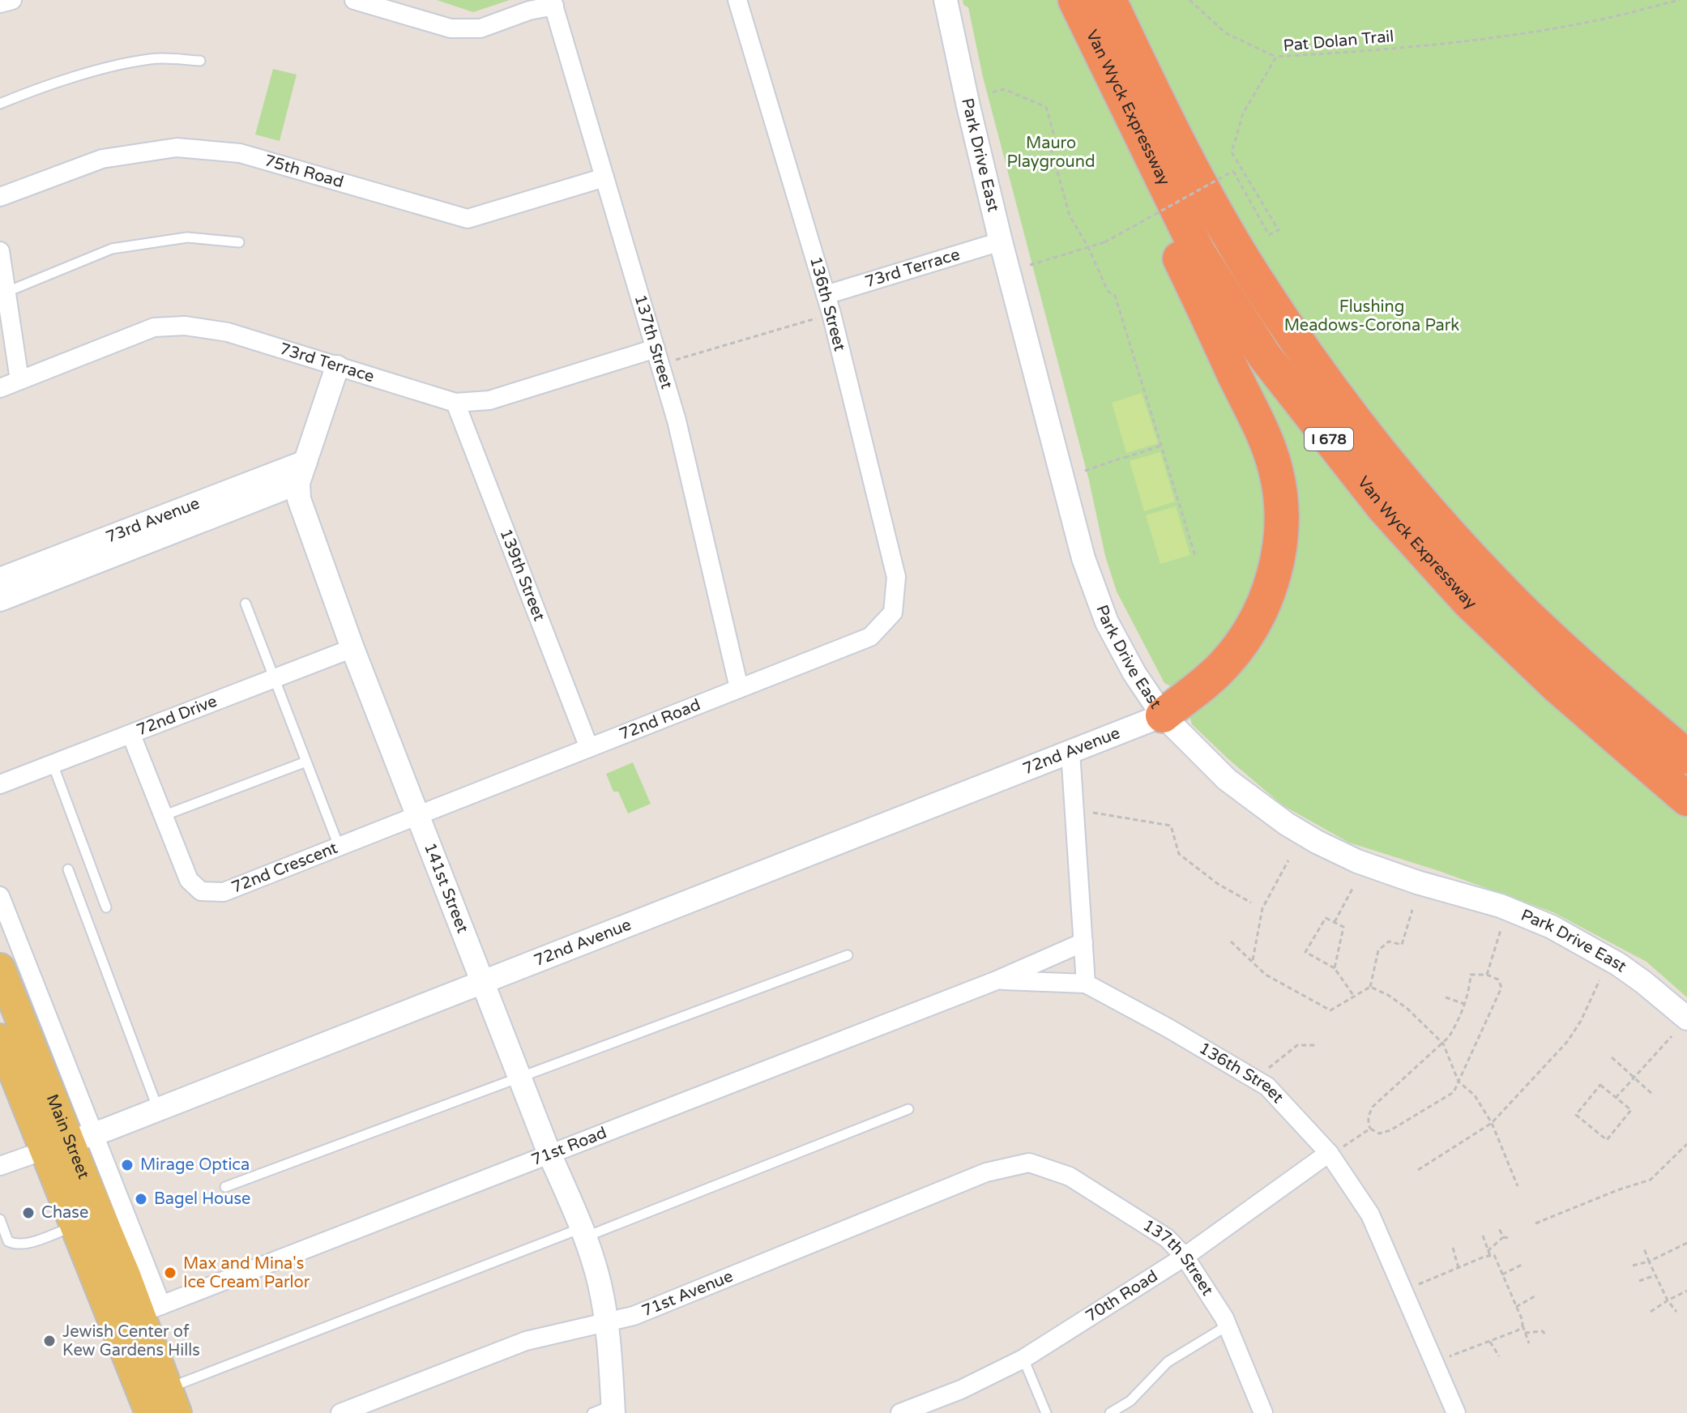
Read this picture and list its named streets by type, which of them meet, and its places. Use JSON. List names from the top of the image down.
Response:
{
  "streets": {
    "highway": ["Van Wyck Expressway", "I 678"],
    "main road": ["Main Street"],
    "street": [
      "Park Drive East",
      "75th Road",
      "73rd Terrace",
      "136th Street",
      "137th Street",
      "73rd Avenue",
      "139th Street",
      "72nd Drive",
      "72nd Road",
      "72nd Avenue",
      "72nd Crescent",
      "141st Street",
      "71st Road",
      "71st Avenue",
      "70th Road"
    ],
    "path": ["Pat Dolan Trail"]
  },
  "crossings": [
    ["Park Drive East", "73rd Terrace"],
    ["Park Drive East", "72nd Avenue"],
    ["75th Road", "137th Street"],
    ["73rd Terrace", "136th Street"],
    ["73rd Terrace", "137th Street"],
    ["73rd Terrace", "139th Street"],
    ["73rd Terrace", "141st Street"],
    ["136th Street", "72nd Road"],
    ["136th Street", "71st Road"],
    ["136th Street", "70th Road"],
    ["137th Street", "72nd Road"],
    ["137th Street", "71st Avenue"],
    ["137th Street", "70th Road"],
    ["73rd Avenue", "141st Street"],
    ["139th Street", "72nd Road"],
    ["72nd Drive", "72nd Crescent"],
    ["72nd Drive", "141st Street"],
    ["72nd Road", "72nd Crescent"],
    ["72nd Road", "141st Street"],
    ["72nd Avenue", "141st Street"],
    ["72nd Avenue", "Main Street"],
    ["72nd Crescent", "141st Street"],
    ["141st Street", "71st Road"],
    ["141st Street", "71st Avenue"],
    ["Main Street", "71st Road"]
  ],
  "parks": ["Mauro Playground", "Flushing Meadows-Corona Park"],
  "places": [
    "Mirage Optica",
    "Bagel House",
    "Chase",
    "Max and Mina's Ice Cream Parlor",
    "Jewish Center of Kew Gardens Hills"
  ]
}
